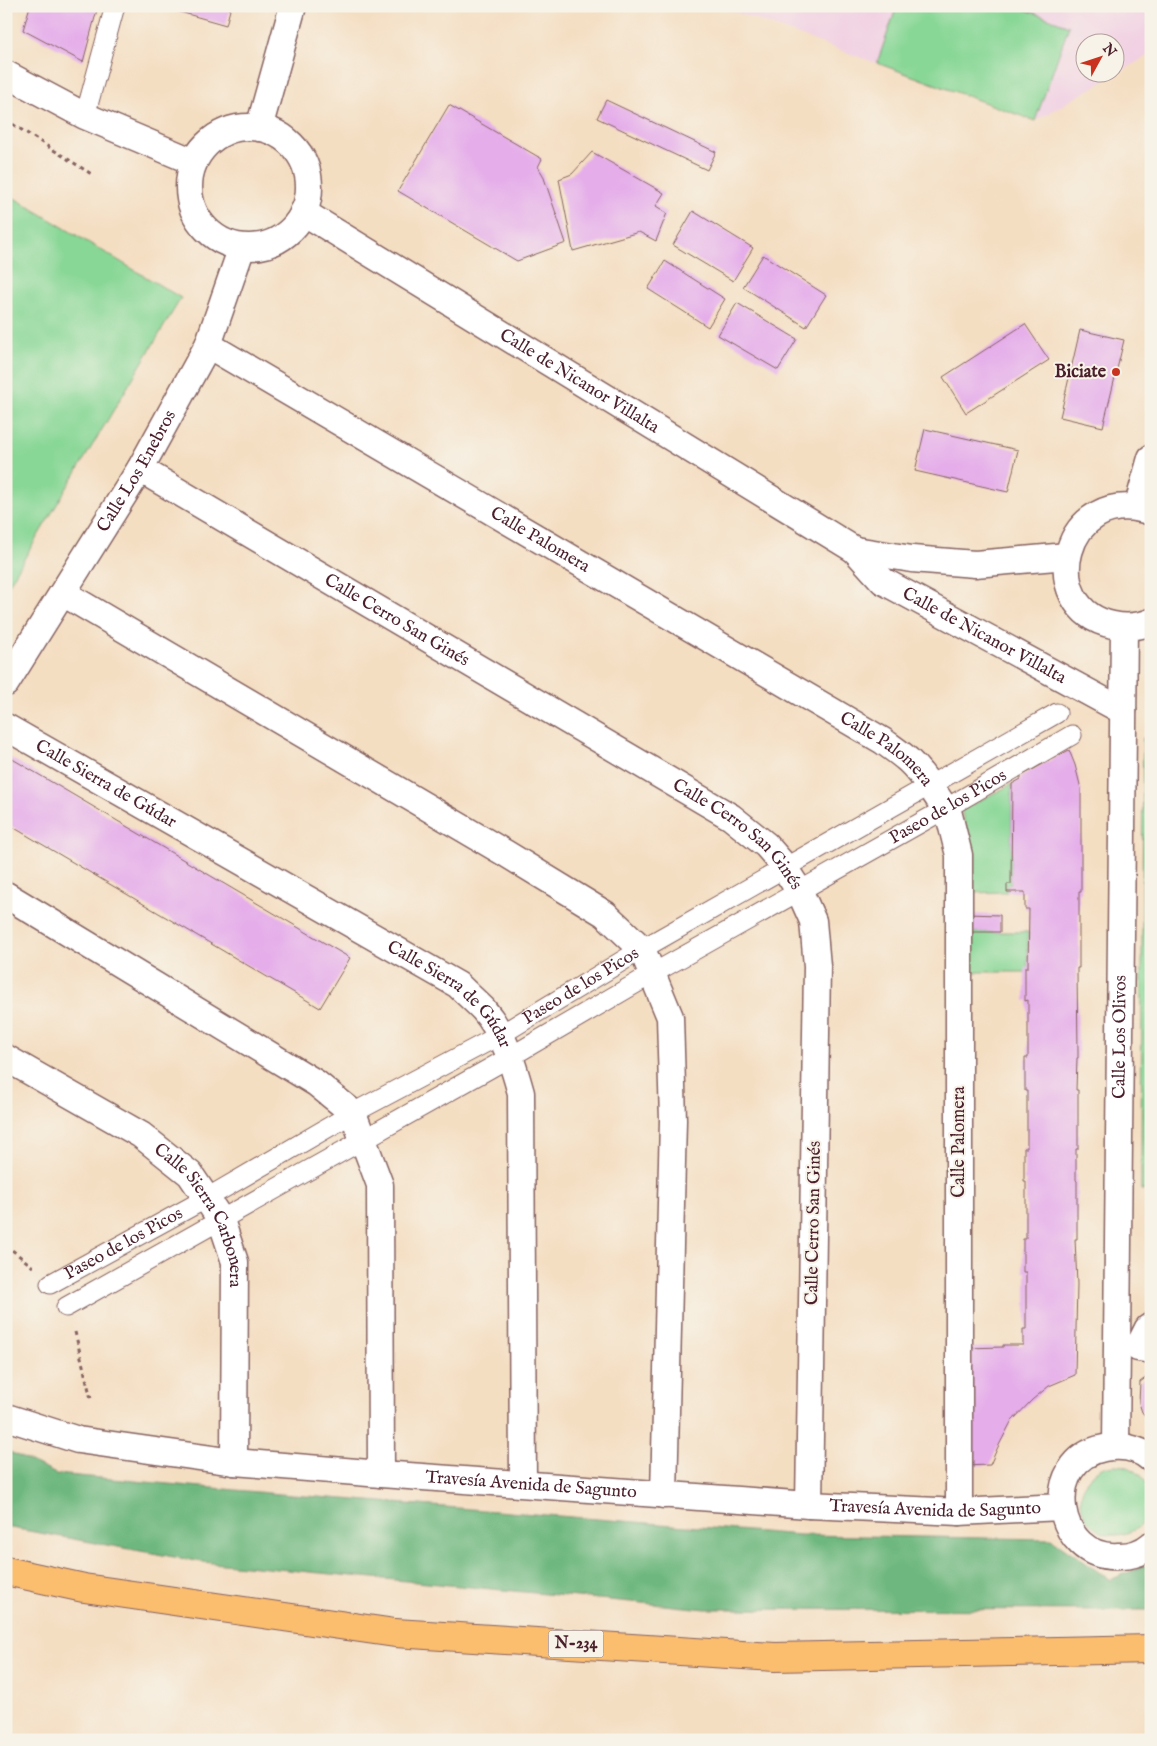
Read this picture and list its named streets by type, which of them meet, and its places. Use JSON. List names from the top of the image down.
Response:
{
  "streets": {
    "highway": ["N-234"],
    "street": [
      "Calle de Nicanor Villalta",
      "Calle Los Enebros",
      "Calle Palomera",
      "Calle Cerro San Ginés",
      "Calle Sierra de Gúdar",
      "Paseo de los Picos",
      "Calle Los Olivos",
      "Calle Sierra Carbonera",
      "Travesía Avenida de Sagunto"
    ]
  },
  "crossings": [
    ["Calle de Nicanor Villalta", "Calle Los Enebros"],
    ["Calle de Nicanor Villalta", "Calle Los Olivos"],
    ["Calle Los Enebros", "Calle Palomera"],
    ["Calle Los Enebros", "Calle Cerro San Ginés"],
    ["Calle Palomera", "Paseo de los Picos"],
    ["Calle Palomera", "Travesía Avenida de Sagunto"],
    ["Calle Cerro San Ginés", "Paseo de los Picos"],
    ["Calle Cerro San Ginés", "Travesía Avenida de Sagunto"],
    ["Calle Sierra de Gúdar", "Paseo de los Picos"],
    ["Calle Sierra de Gúdar", "Travesía Avenida de Sagunto"],
    ["Paseo de los Picos", "Calle Sierra Carbonera"],
    ["Calle Sierra Carbonera", "Travesía Avenida de Sagunto"]
  ],
  "places": ["Biciate"],
  "north": "top right"
}
